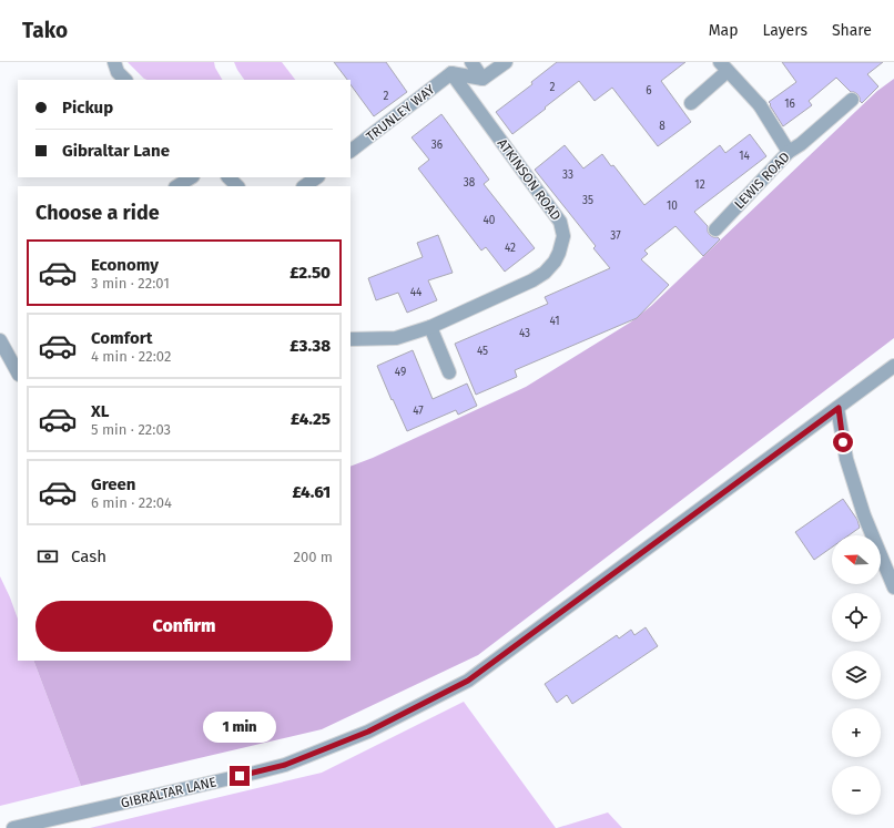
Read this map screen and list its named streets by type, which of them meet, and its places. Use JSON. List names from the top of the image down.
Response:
{
  "streets": {
    "street": [
      "TRUNLEY WAY",
      "ATKINSON ROAD",
      "LEWIS ROAD",
      "GIBRALTAR LANE"
    ]
  },
  "crossings": [
    ["TRUNLEY WAY", "ATKINSON ROAD"]
  ],
  "house_numbers": [
    "2",
    "6",
    "2",
    "16",
    "8",
    "36",
    "14",
    "33",
    "38",
    "12",
    "35",
    "10",
    "40",
    "37",
    "42",
    "44",
    "41",
    "43",
    "45",
    "49",
    "47"
  ],
  "north": "left",
  "page": {
    "header": "Tako",
    "nav": ["Map", "Layers", "Share"],
    "banner": ["Pickup", "Gibraltar Lane"],
    "heading": "Choose a ride",
    "list": [
      {
        "name": "Economy",
        "note": "3 min · 22:01",
        "value": "£2.50"
      },
      {
        "name": "Comfort",
        "note": "4 min · 22:02",
        "value": "£3.38"
      },
      {
        "name": "XL",
        "note": "5 min · 22:03",
        "value": "£4.25"
      },
      {
        "name": "Green",
        "note": "6 min · 22:04",
        "value": "£4.61"
      }
    ],
    "pay": ["Cash", "200 m"],
    "map_buttons": ["+", "−"],
    "buttons": "Confirm",
    "bubble": "1 min"
  }
}
